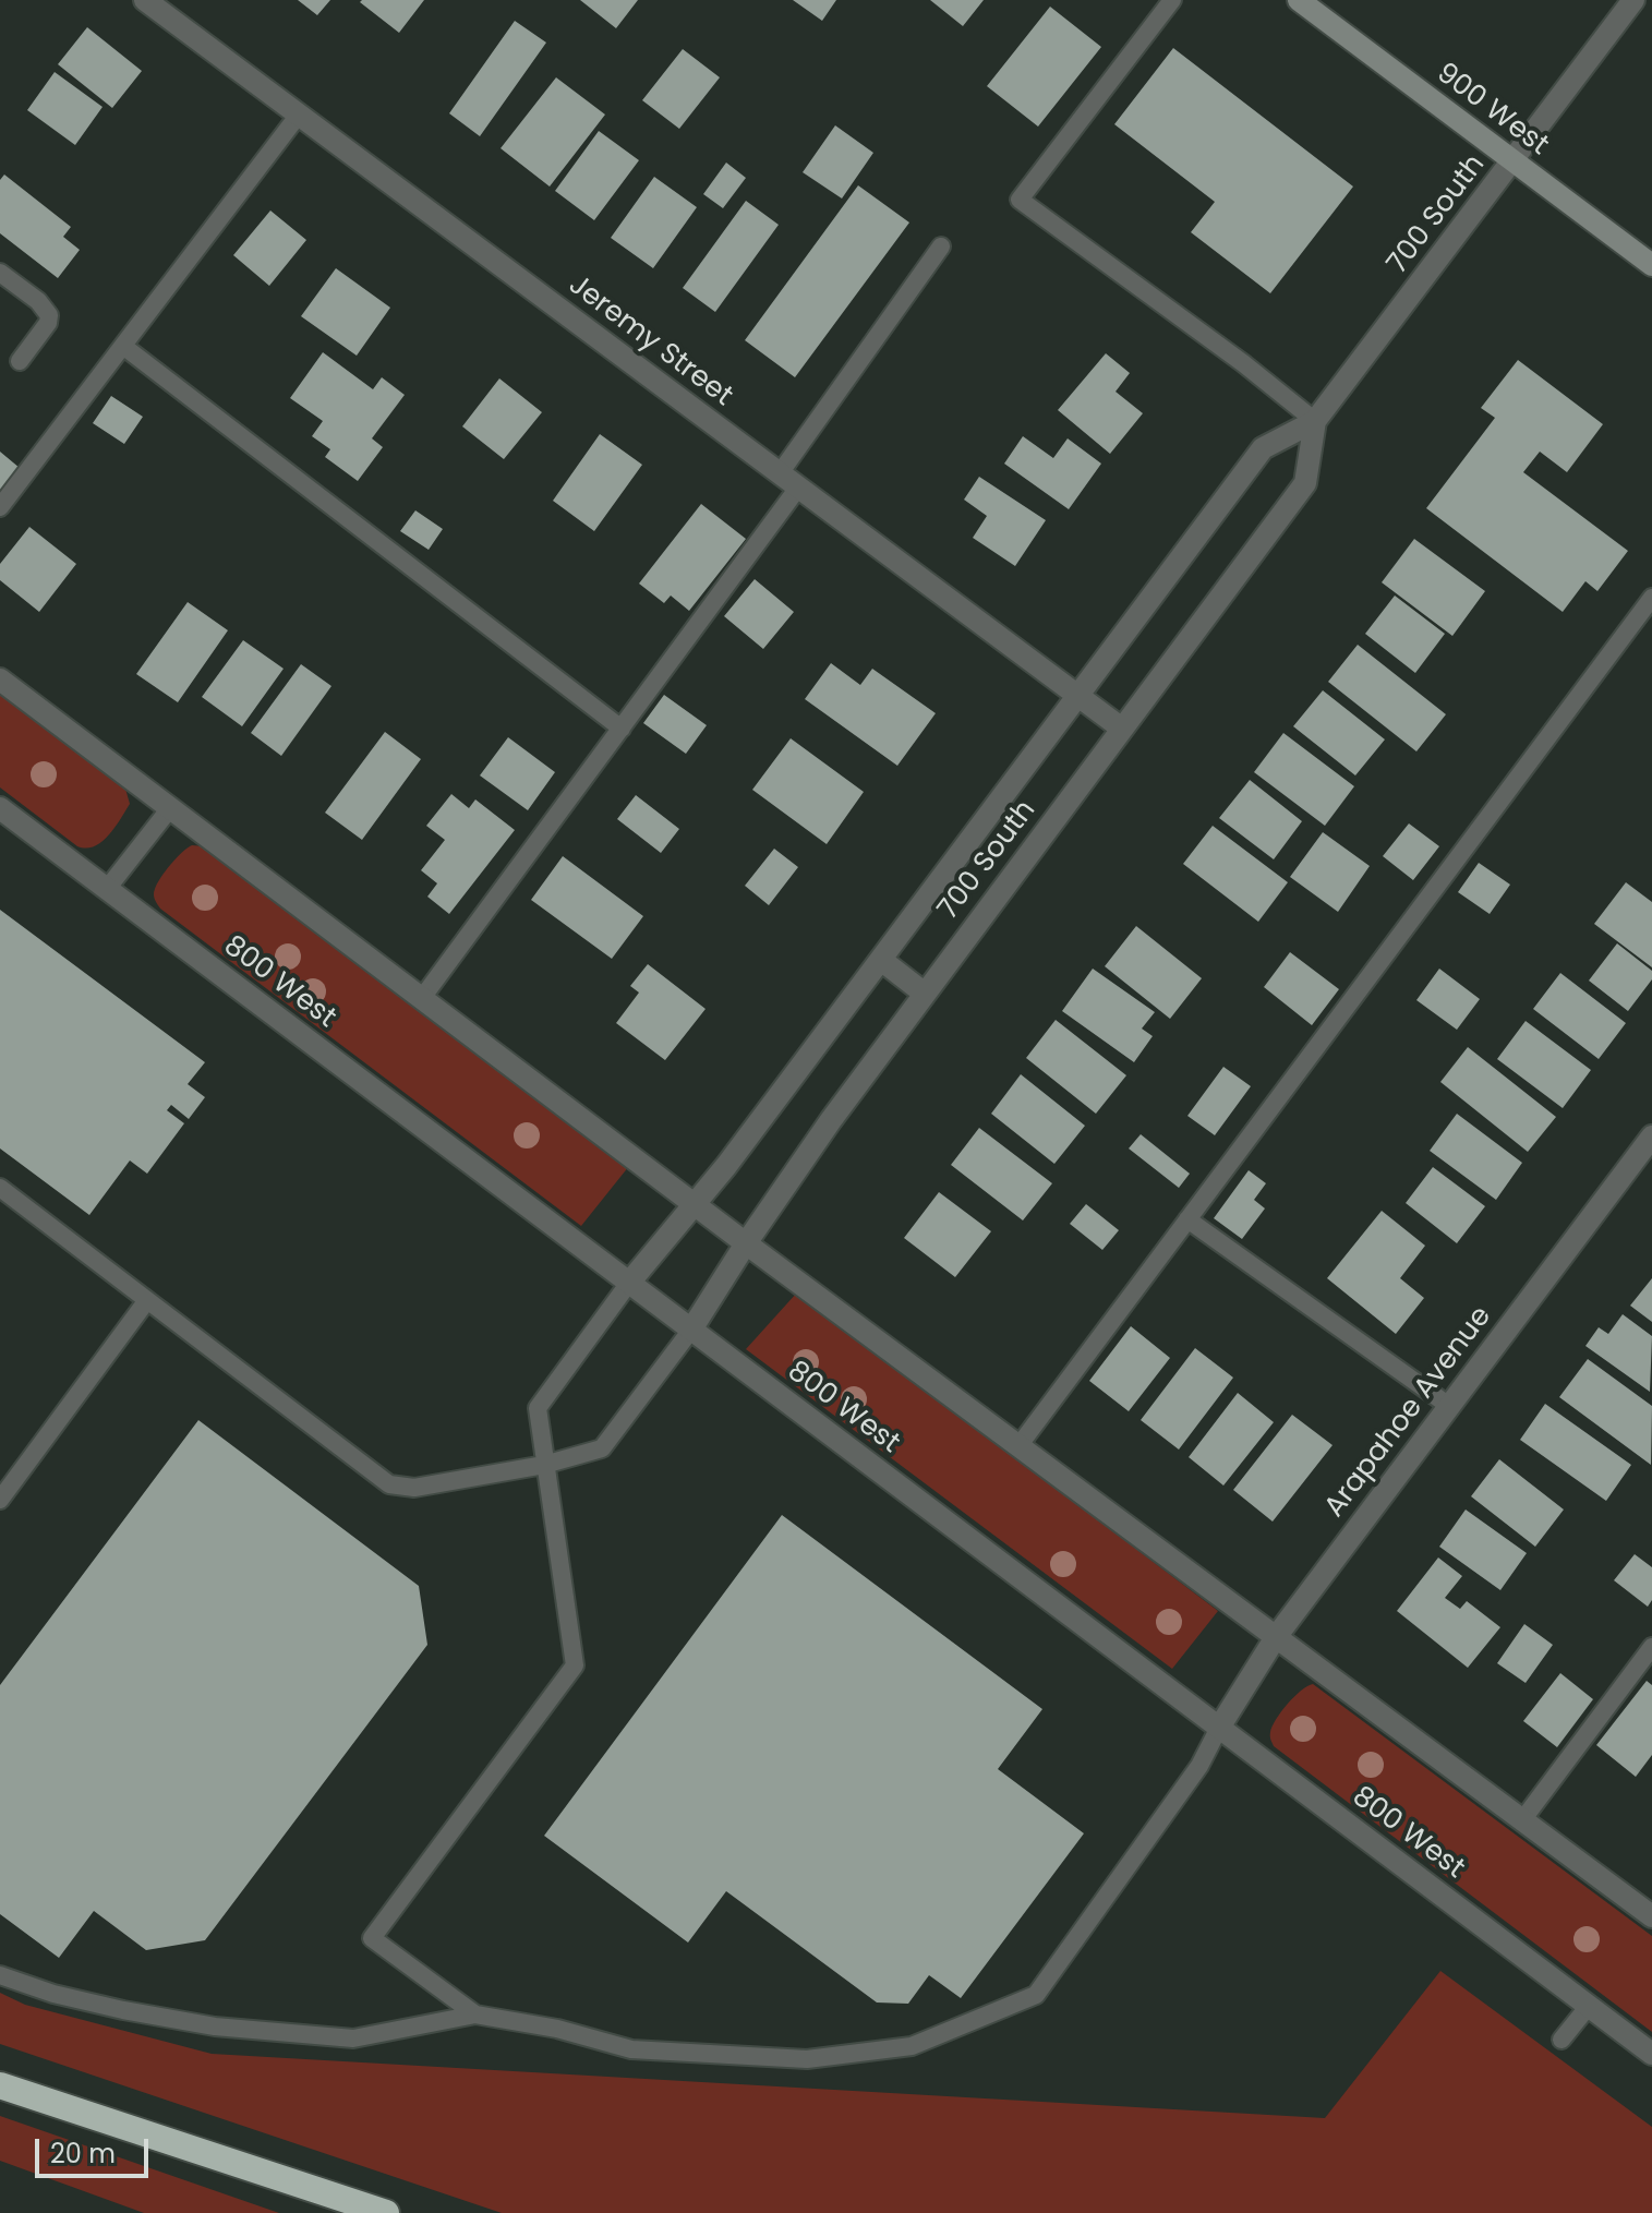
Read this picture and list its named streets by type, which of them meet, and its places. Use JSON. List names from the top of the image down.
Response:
{
  "streets": {
    "main road": ["900 West"],
    "street": [
      "700 South",
      "Jeremy Street",
      "800 West",
      "Arapahoe Avenue"
    ]
  },
  "crossings": [
    ["900 West", "700 South"],
    ["700 South", "Jeremy Street"],
    ["700 South", "800 West"],
    ["800 West", "Arapahoe Avenue"]
  ],
  "scale_bar": "20 m"
}
